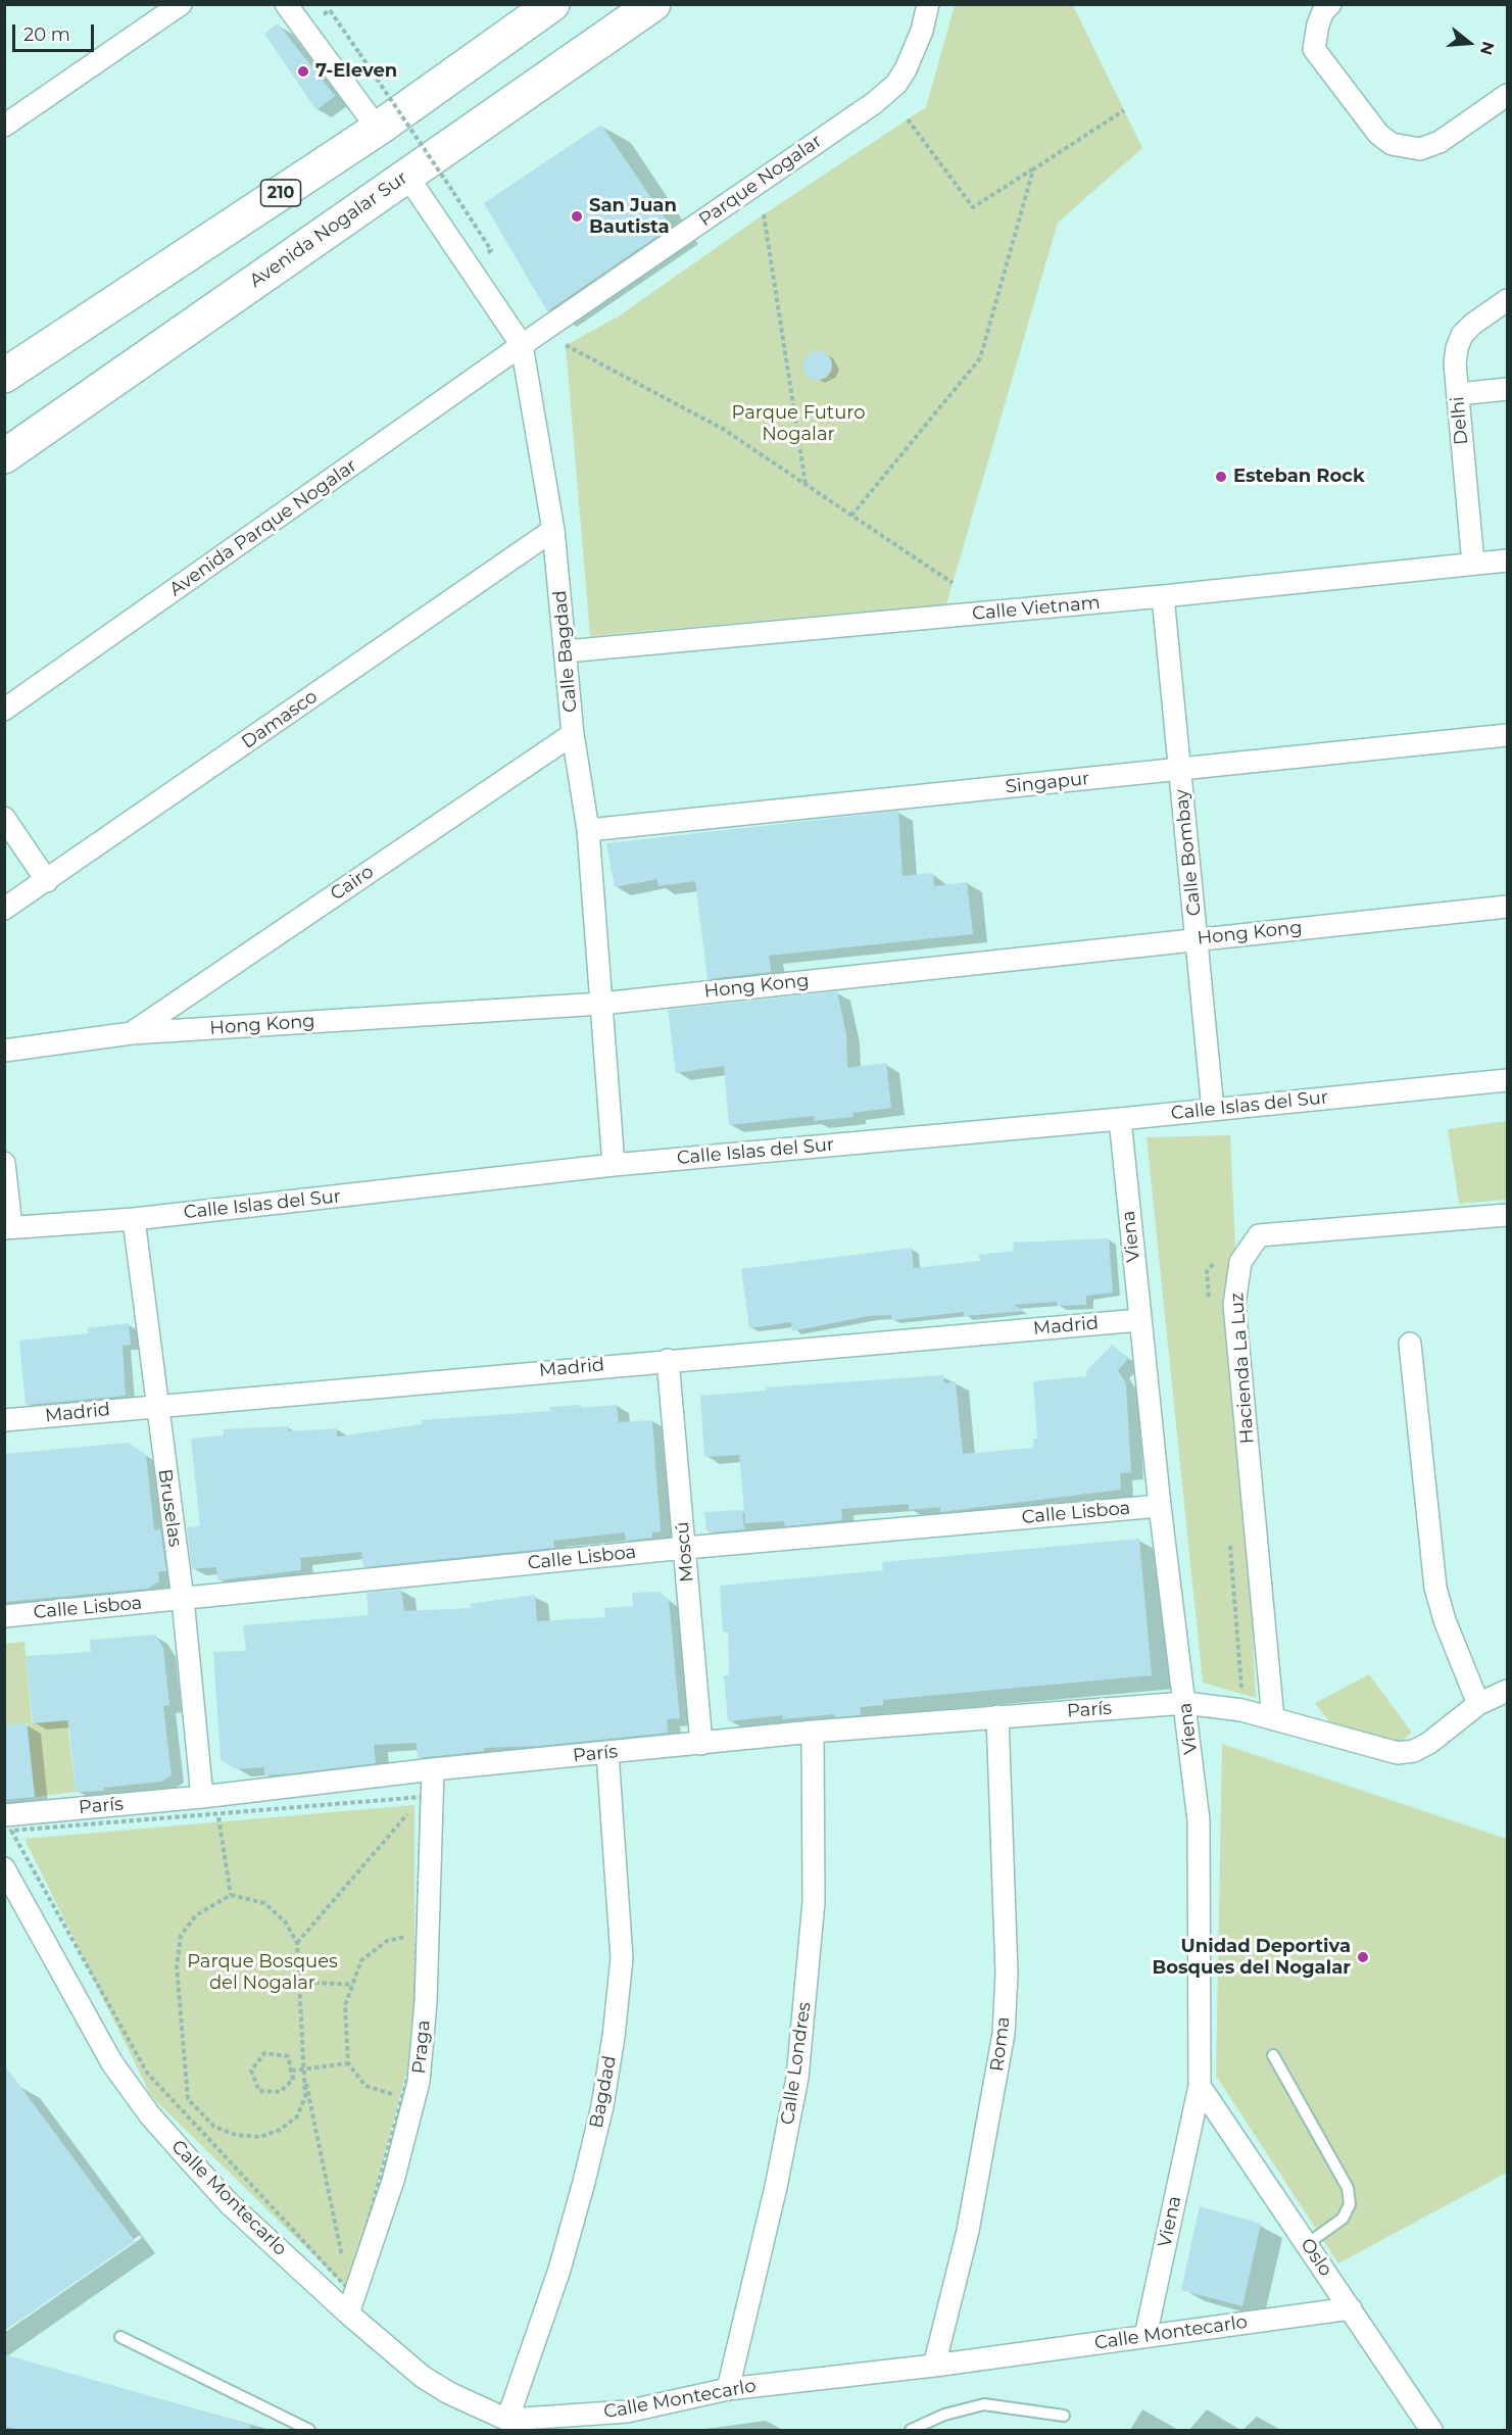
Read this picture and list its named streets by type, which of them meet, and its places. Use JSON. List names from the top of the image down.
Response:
{
  "streets": {
    "highway": ["210", "Avenida Nogalar Sur"],
    "street": [
      "Parque Nogalar",
      "Delhi",
      "Avenida Parque Nogalar",
      "Calle Vietnam",
      "Calle Bagdad",
      "Damasco",
      "Singapur",
      "Calle Bombay",
      "Cairo",
      "Hong Kong",
      "Calle Islas del Sur",
      "Viena",
      "Madrid",
      "Hacienda La Luz",
      "Bruselas",
      "Calle Lisboa",
      "Moscú",
      "París",
      "Roma",
      "Praga",
      "Calle Londres",
      "Bagdad",
      "Calle Montecarlo",
      "Oslo"
    ]
  },
  "crossings": [
    ["Parque Nogalar", "Avenida Parque Nogalar"],
    ["Parque Nogalar", "Calle Bagdad"],
    ["Avenida Nogalar Sur", "Calle Bagdad"],
    ["Delhi", "Calle Vietnam"],
    ["Avenida Parque Nogalar", "Calle Bagdad"],
    ["Calle Vietnam", "Calle Bagdad"],
    ["Calle Vietnam", "Calle Bombay"],
    ["Calle Bagdad", "Damasco"],
    ["Calle Bagdad", "Singapur"],
    ["Calle Bagdad", "Cairo"],
    ["Calle Bagdad", "Hong Kong"],
    ["Calle Bagdad", "Calle Islas del Sur"],
    ["Singapur", "Calle Bombay"],
    ["Calle Bombay", "Hong Kong"],
    ["Calle Bombay", "Calle Islas del Sur"],
    ["Cairo", "Hong Kong"],
    ["Calle Islas del Sur", "Viena"],
    ["Calle Islas del Sur", "Bruselas"],
    ["Viena", "Madrid"],
    ["Viena", "Calle Lisboa"],
    ["Viena", "París"],
    ["Viena", "Calle Montecarlo"],
    ["Viena", "Oslo"],
    ["Madrid", "Bruselas"],
    ["Madrid", "Moscú"],
    ["Bruselas", "Calle Lisboa"],
    ["Bruselas", "París"],
    ["Calle Lisboa", "Moscú"],
    ["Moscú", "París"],
    ["París", "Roma"],
    ["París", "Praga"],
    ["París", "Calle Londres"],
    ["París", "Bagdad"],
    ["Roma", "Calle Montecarlo"],
    ["Praga", "Calle Montecarlo"],
    ["Calle Londres", "Calle Montecarlo"],
    ["Bagdad", "Calle Montecarlo"],
    ["Calle Montecarlo", "Oslo"]
  ],
  "parks": ["Parque Futuro Nogalar", "Parque Bosques del Nogalar"],
  "places": [
    "7-Eleven",
    "San Juan Bautista",
    "Esteban Rock",
    "Unidad Deportiva Bosques del Nogalar"
  ],
  "scale_bar": "20 m",
  "north": "right"
}
